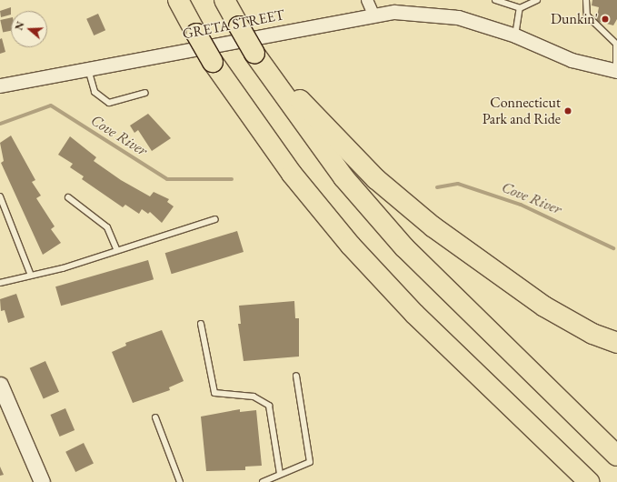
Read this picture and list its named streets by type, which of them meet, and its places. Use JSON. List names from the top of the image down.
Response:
{
  "streets": {
    "street": ["GRETA STREET"]
  },
  "water": ["Cove River"],
  "places": ["Dunkin'", "Connecticut Park and Ride"],
  "north": "left"
}
